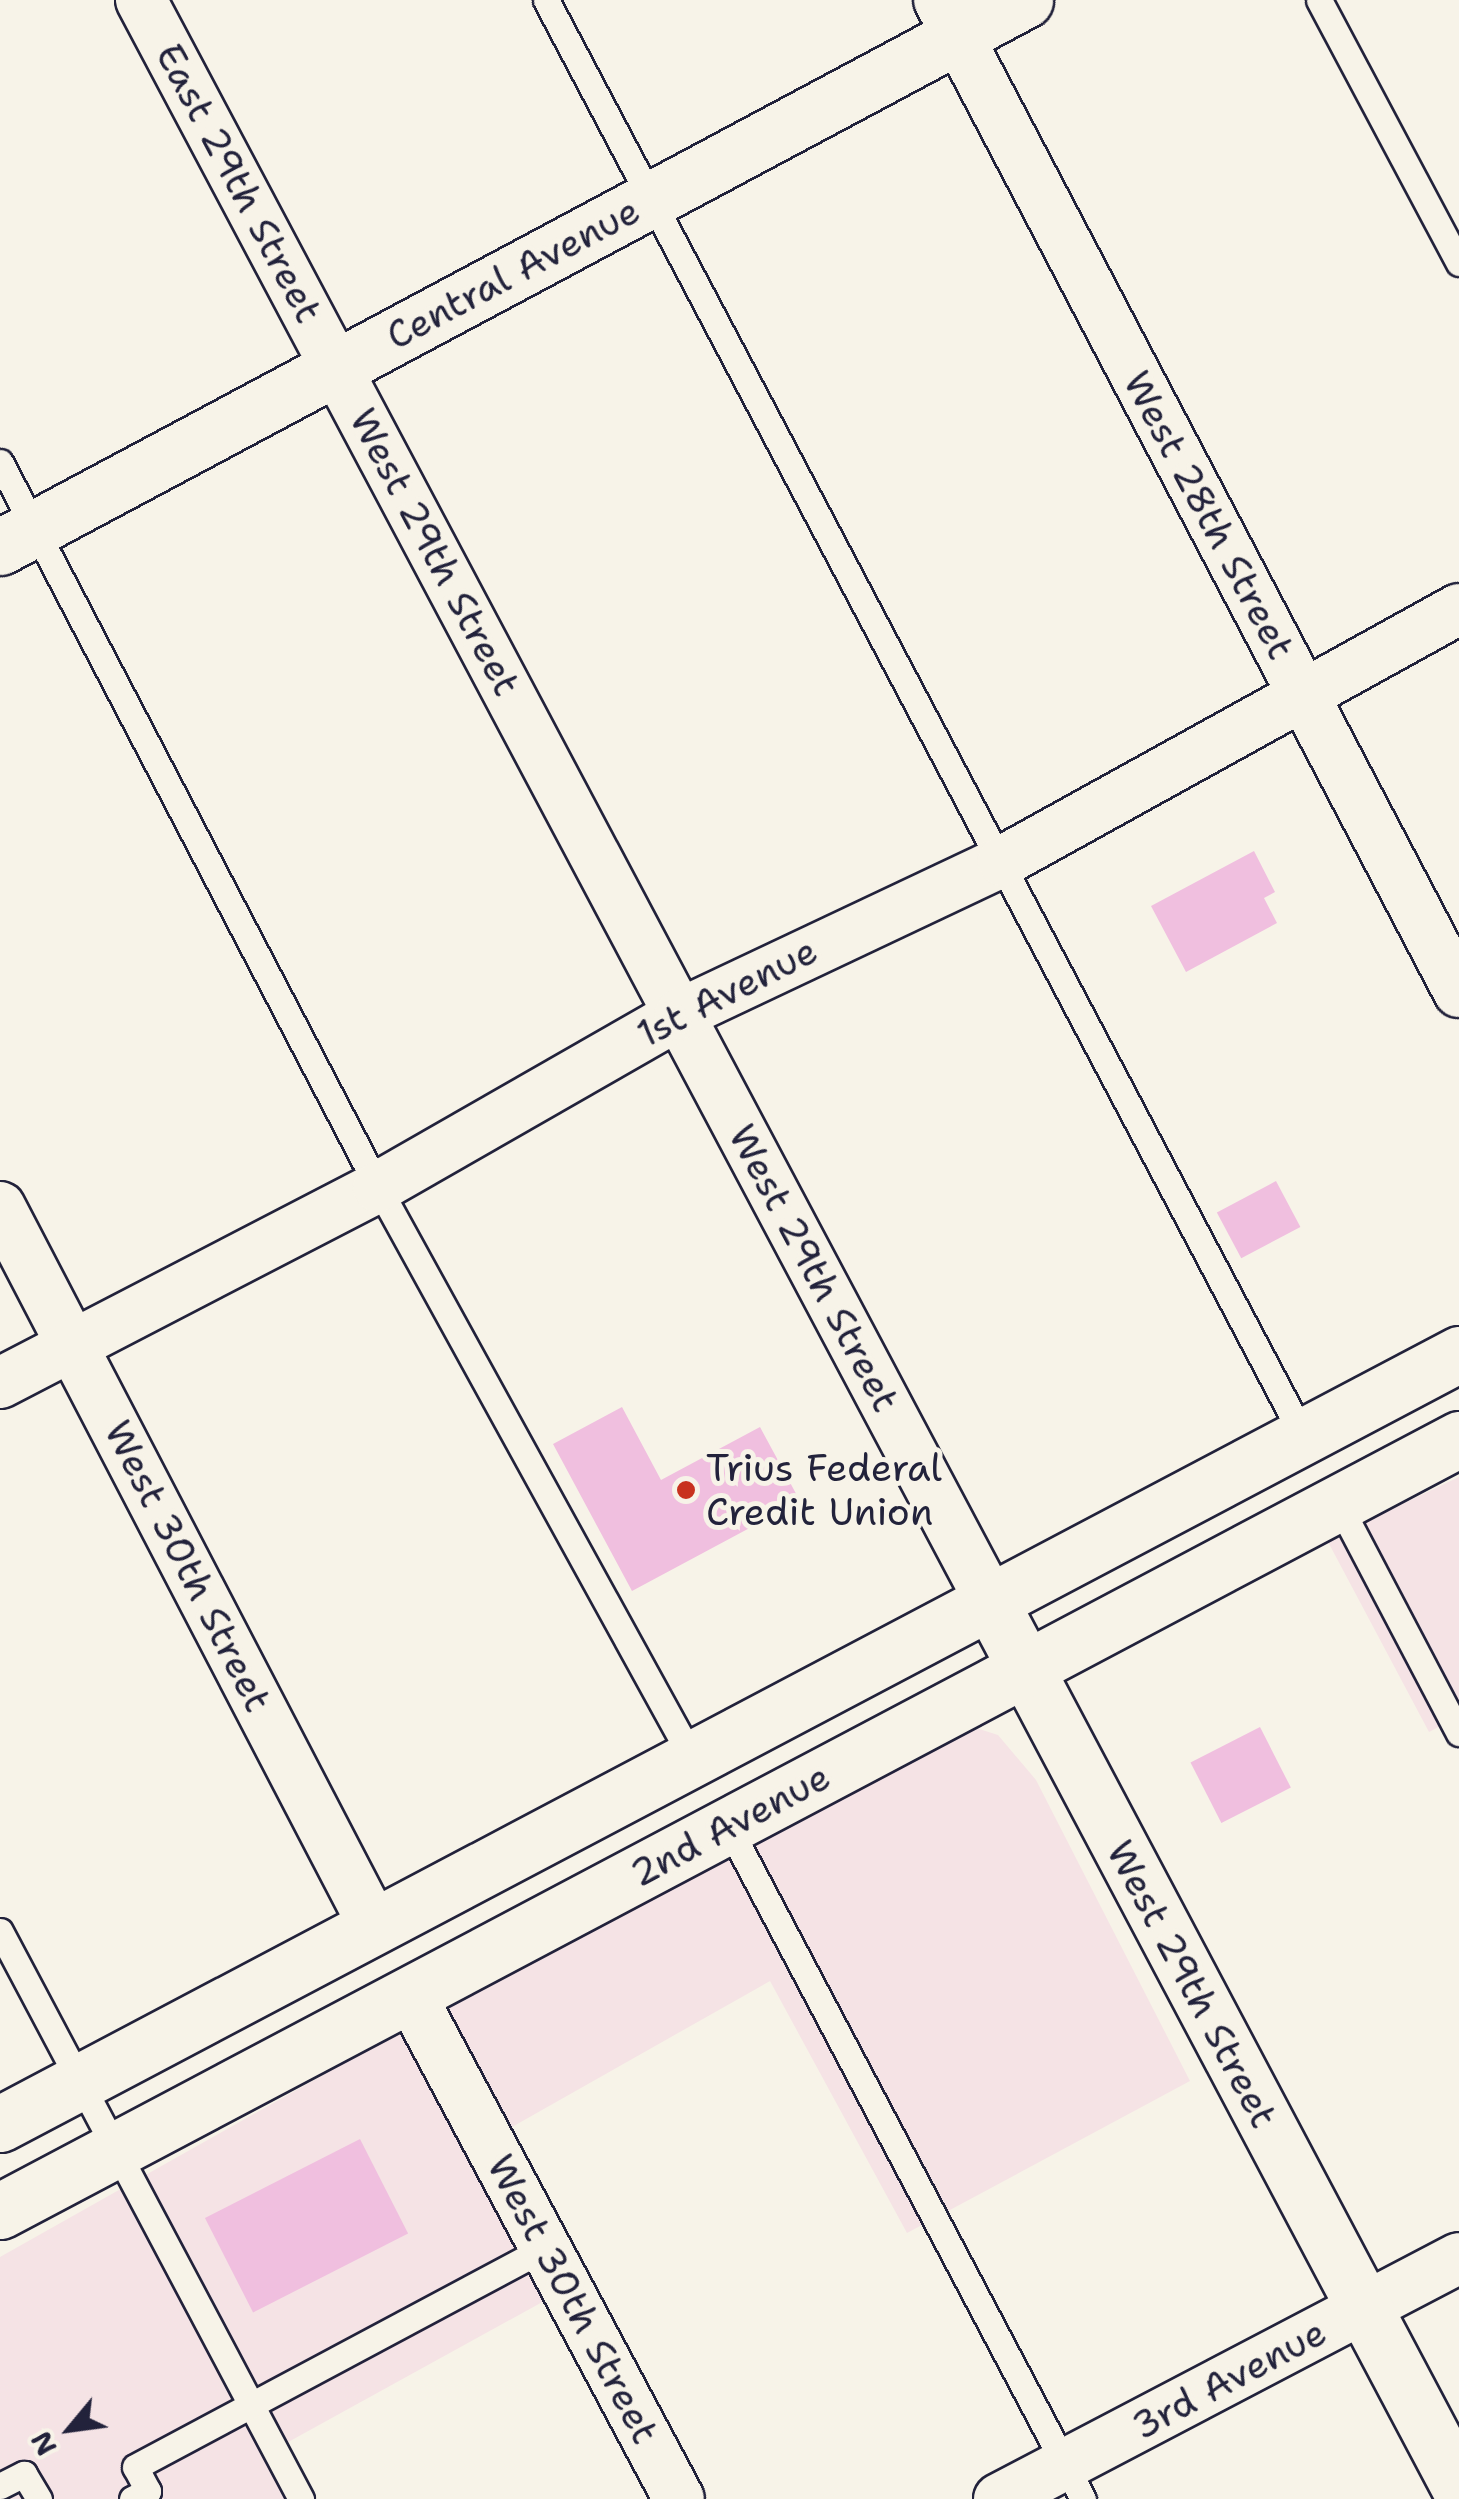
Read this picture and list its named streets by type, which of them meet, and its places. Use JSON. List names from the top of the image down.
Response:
{
  "streets": {
    "main road": ["Central Avenue", "West 29th Street", "2nd Avenue"],
    "street": [
      "East 29th Street",
      "West 28th Street",
      "1st Avenue",
      "West 30th Street",
      "3rd Avenue"
    ]
  },
  "crossings": [
    ["East 29th Street", "Central Avenue"],
    ["East 29th Street", "West 29th Street"],
    ["Central Avenue", "West 28th Street"],
    ["Central Avenue", "West 29th Street"],
    ["West 28th Street", "1st Avenue"],
    ["West 29th Street", "1st Avenue"],
    ["West 29th Street", "2nd Avenue"],
    ["West 29th Street", "3rd Avenue"],
    ["1st Avenue", "West 30th Street"],
    ["West 30th Street", "2nd Avenue"]
  ],
  "places": ["Trius Federal Credit Union"],
  "north": "bottom left"
}
